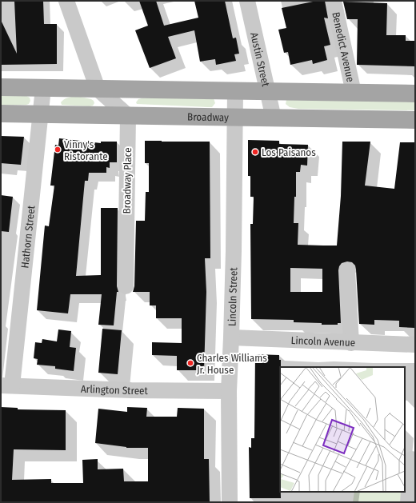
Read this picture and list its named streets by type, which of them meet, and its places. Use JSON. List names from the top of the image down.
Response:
{
  "streets": {
    "main road": ["Broadway"],
    "street": [
      "Benedict Avenue",
      "Austin Street",
      "Broadway Place",
      "Hathorn Street",
      "Lincoln Street",
      "Lincoln Avenue",
      "Arlington Street"
    ]
  },
  "crossings": [
    ["Austin Street", "Broadway"],
    ["Broadway", "Broadway Place"],
    ["Broadway", "Hathorn Street"],
    ["Broadway", "Lincoln Street"],
    ["Hathorn Street", "Arlington Street"],
    ["Lincoln Street", "Lincoln Avenue"],
    ["Lincoln Street", "Arlington Street"]
  ],
  "places": ["Vinny's Ristorante", "Los Paisanos", "Charles Williams Jr. House"]
}
